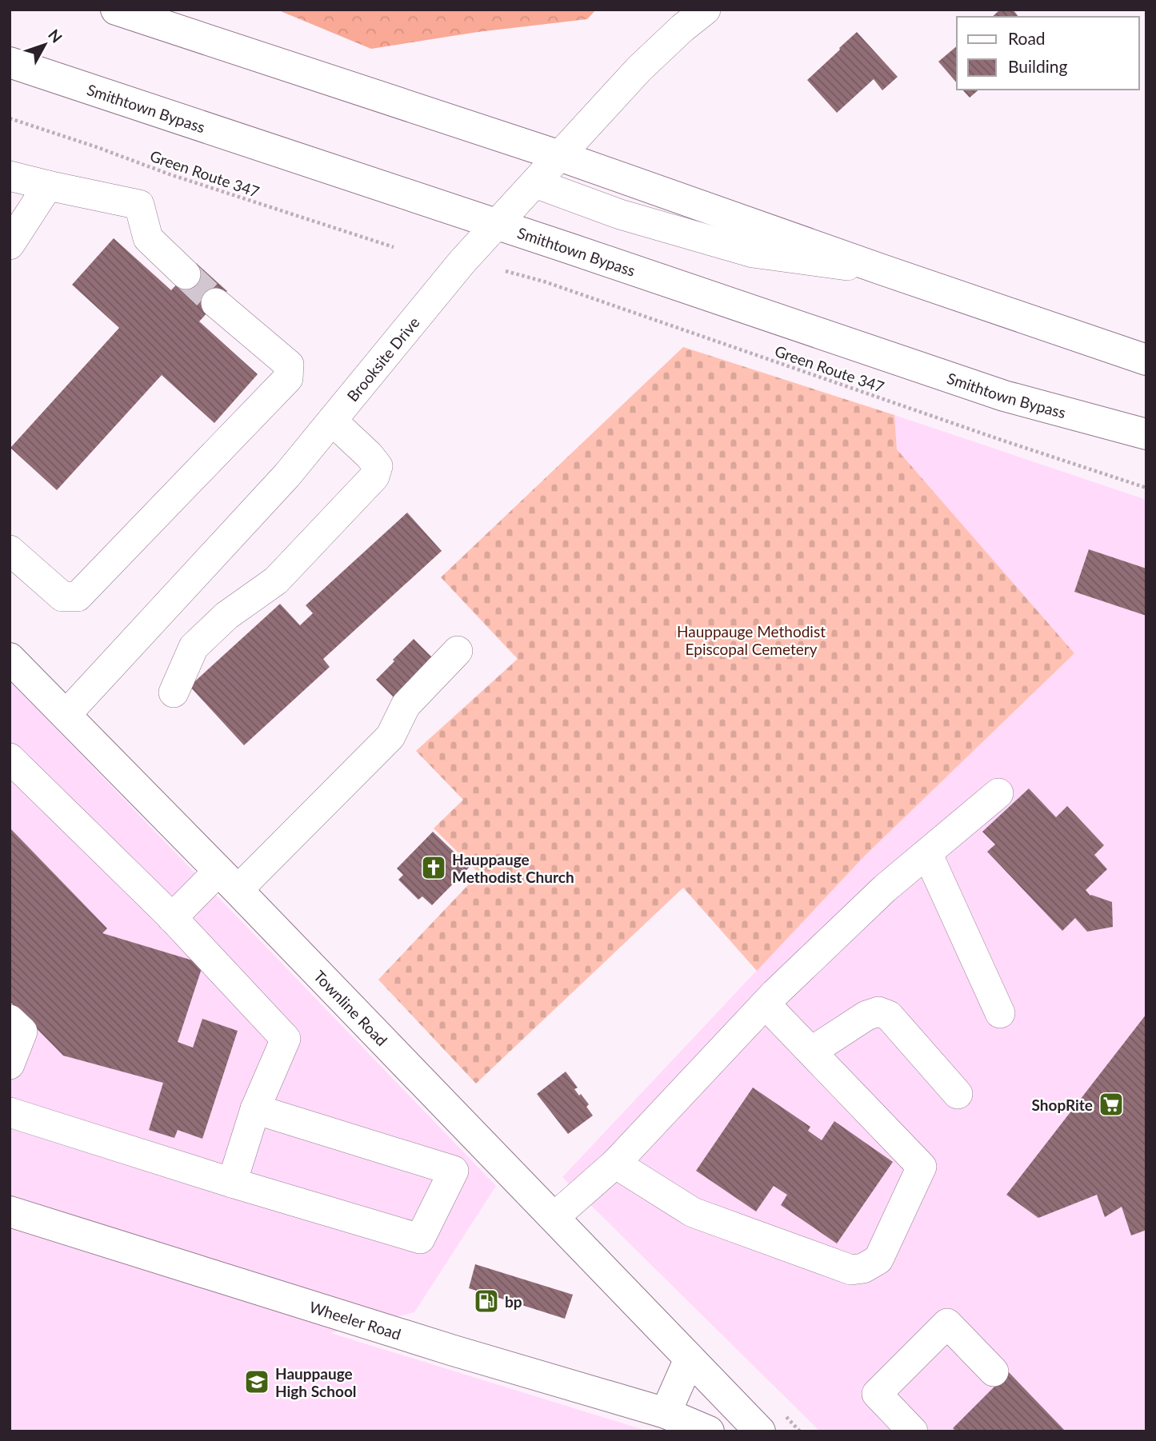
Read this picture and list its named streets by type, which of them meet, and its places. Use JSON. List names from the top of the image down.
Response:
{
  "streets": {
    "main road": ["Smithtown Bypass", "Townline Road", "Wheeler Road"],
    "street": ["Brooksite Drive"],
    "path": ["Green Route 347"]
  },
  "crossings": [
    ["Smithtown Bypass", "Brooksite Drive"],
    ["Brooksite Drive", "Townline Road"],
    ["Townline Road", "Wheeler Road"]
  ],
  "parks": ["Hauppauge Methodist Episcopal Cemetery"],
  "places": {
    "church": ["Hauppauge Methodist Church"],
    "supermarket": ["ShopRite"],
    "fuel station": ["bp"],
    "school or university": ["Hauppauge High School"]
  },
  "legend": ["Road", "Building"],
  "north": "top right"
}
